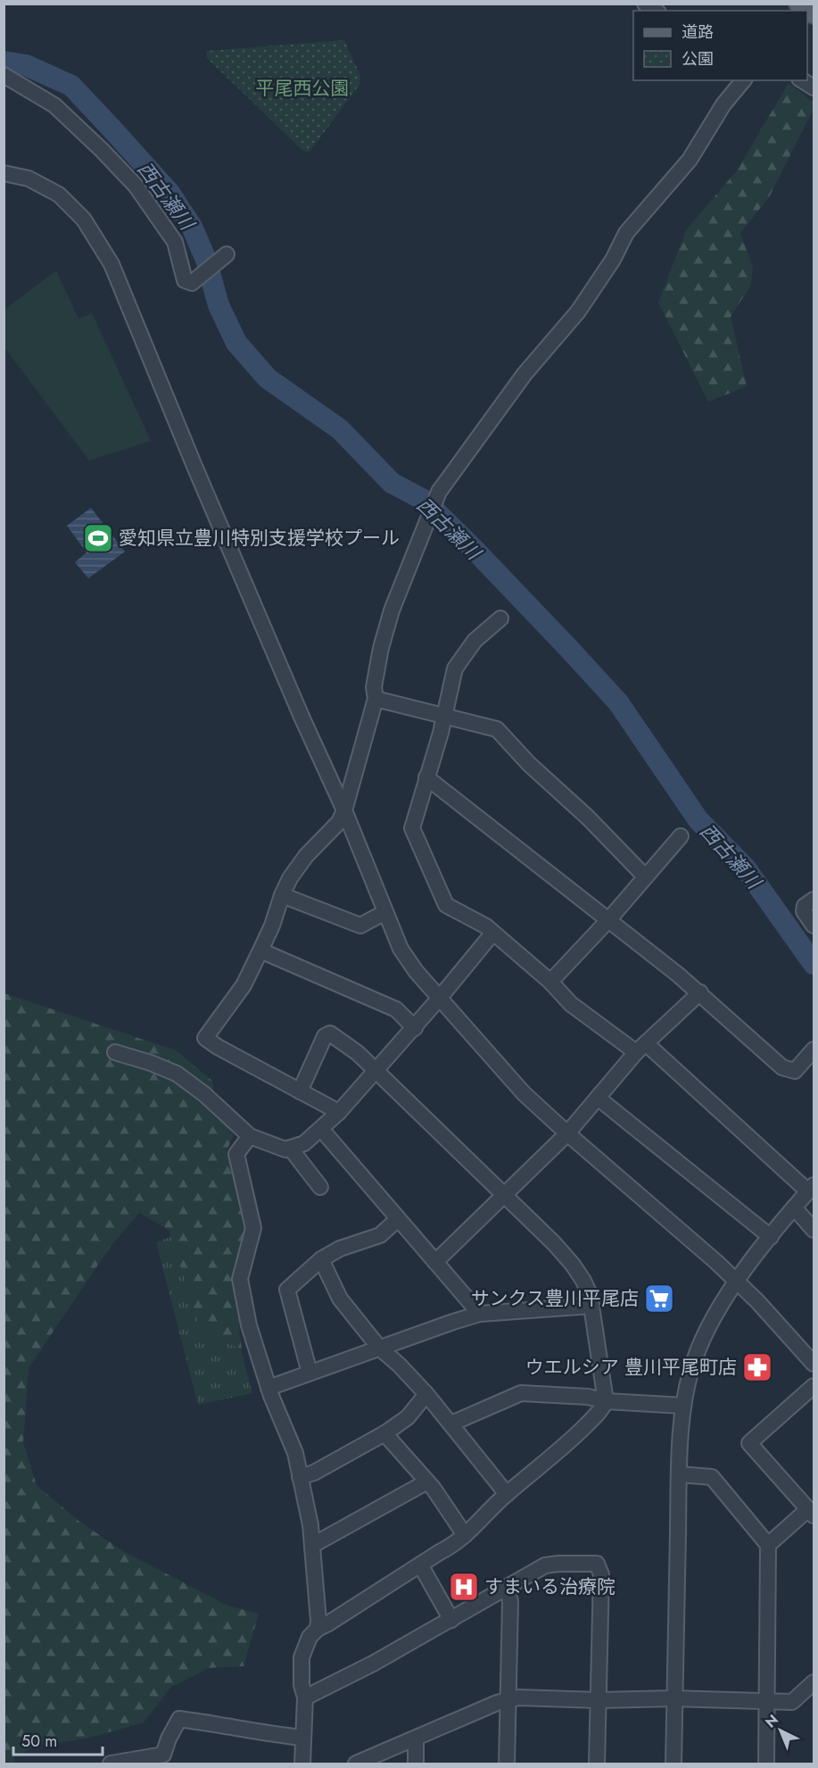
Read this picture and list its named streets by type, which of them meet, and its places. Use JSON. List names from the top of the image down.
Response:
{
  "water": ["西古瀬川"],
  "parks": ["平尾西公園"],
  "places": {
    "sports": ["愛知県立豊川特別支援学校プール"],
    "supermarket": ["サンクス豊川平尾店"],
    "pharmacy": ["ウエルシア 豊川平尾町店"],
    "hospital": ["すまいる治療院"]
  },
  "legend": ["道路", "公園"],
  "scale_bar": "50 m",
  "north": "top left"
}
